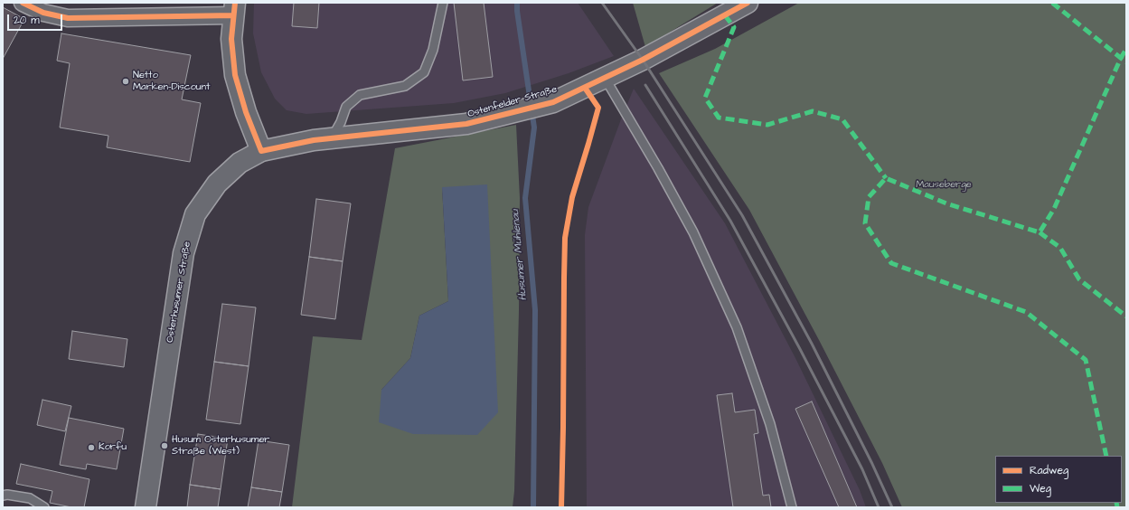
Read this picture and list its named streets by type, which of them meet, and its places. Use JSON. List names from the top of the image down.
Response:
{
  "streets": {
    "main road": ["Ostenfelder Straße", "Osterhusumer Straße"]
  },
  "crossings": [
    ["Ostenfelder Straße", "Osterhusumer Straße"]
  ],
  "water": ["Husumer Mühlenau"],
  "parks": ["Mauseberge"],
  "places": ["Netto Marken-Discount", "Husum Osterhusumer Straße (West)", "Korfu"],
  "legend": ["Radweg", "Weg"],
  "scale_bar": "20 m"
}
